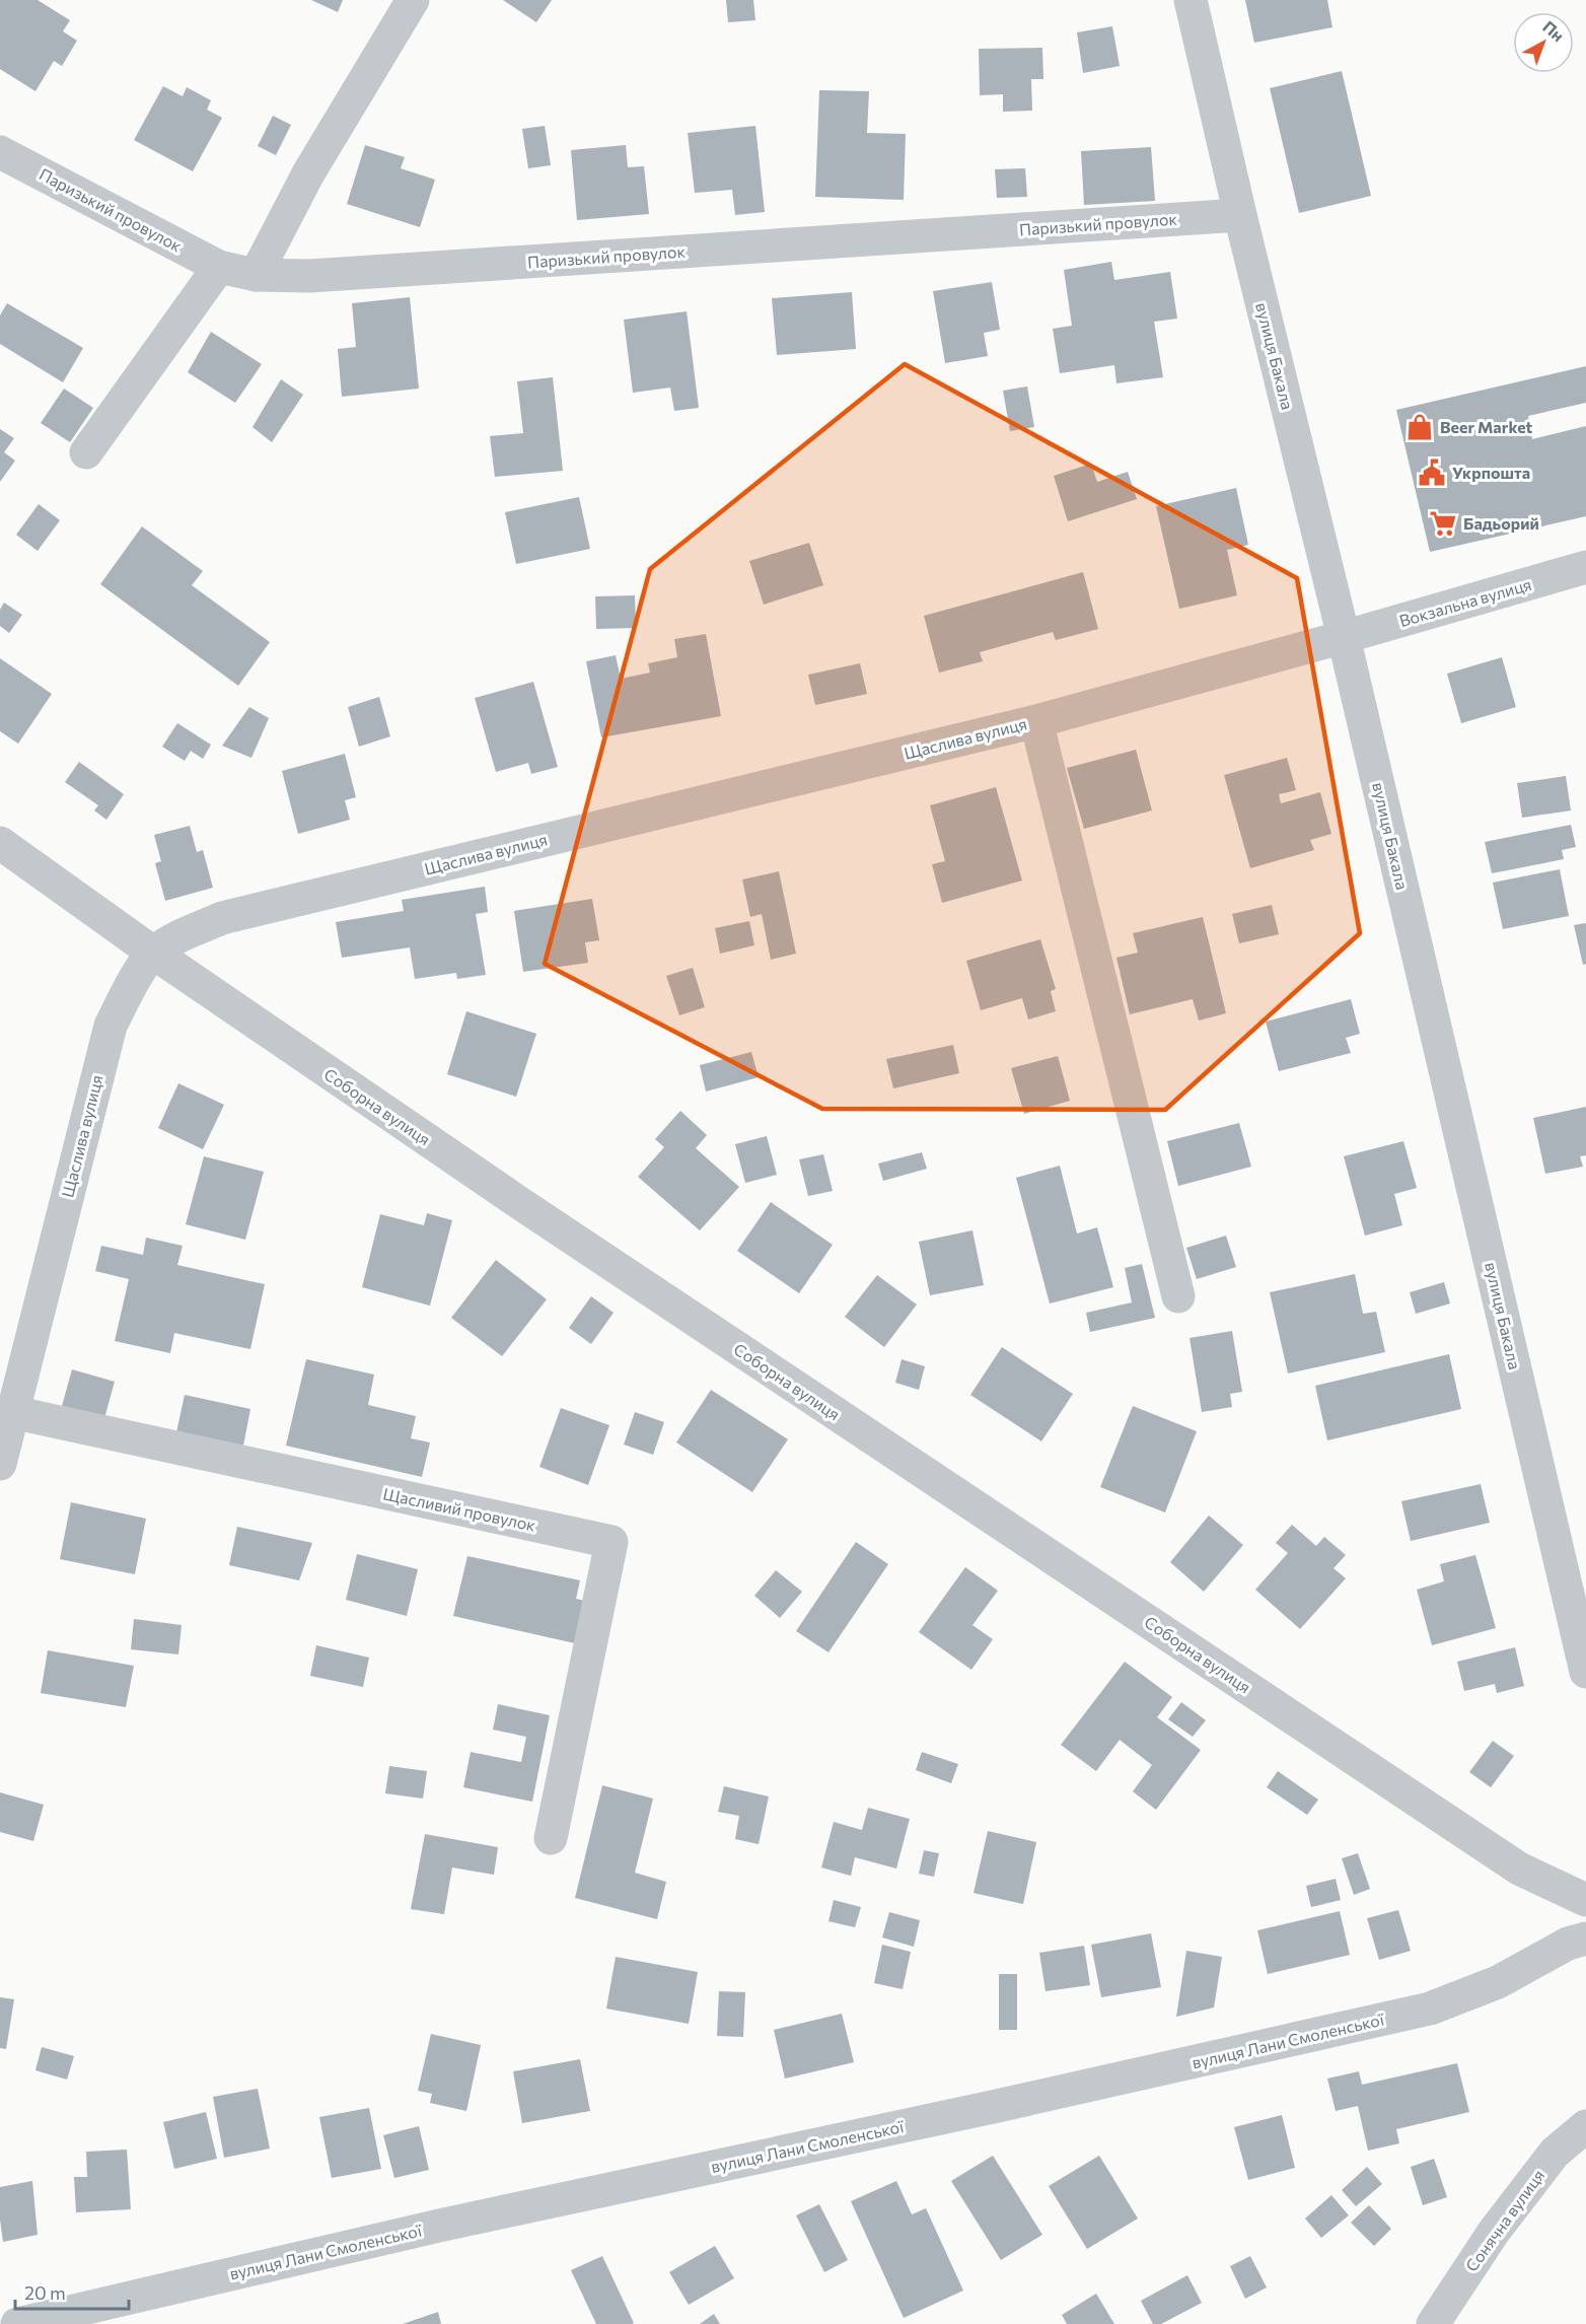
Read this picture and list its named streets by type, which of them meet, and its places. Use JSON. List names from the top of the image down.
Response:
{
  "streets": {
    "street": [
      "Паризький провулок",
      "вулиця Бакала",
      "Вокзальна вулиця",
      "Щаслива вулиця",
      "Соборна вулиця",
      "Щасливий провулок",
      "вулиця Лани Смоленської",
      "Сонячна вулиця"
    ]
  },
  "crossings": [
    ["Паризький провулок", "вулиця Бакала"],
    ["вулиця Бакала", "Вокзальна вулиця"],
    ["вулиця Бакала", "Щаслива вулиця"],
    ["Вокзальна вулиця", "Щаслива вулиця"],
    ["Щаслива вулиця", "Соборна вулиця"],
    ["Щаслива вулиця", "Щасливий провулок"]
  ],
  "places": {
    "shop": ["Beer Market"],
    "public building": ["Укрпошта"],
    "supermarket": ["Бадьорий"]
  },
  "scale_bar": "20 m",
  "north": "top right"
}
